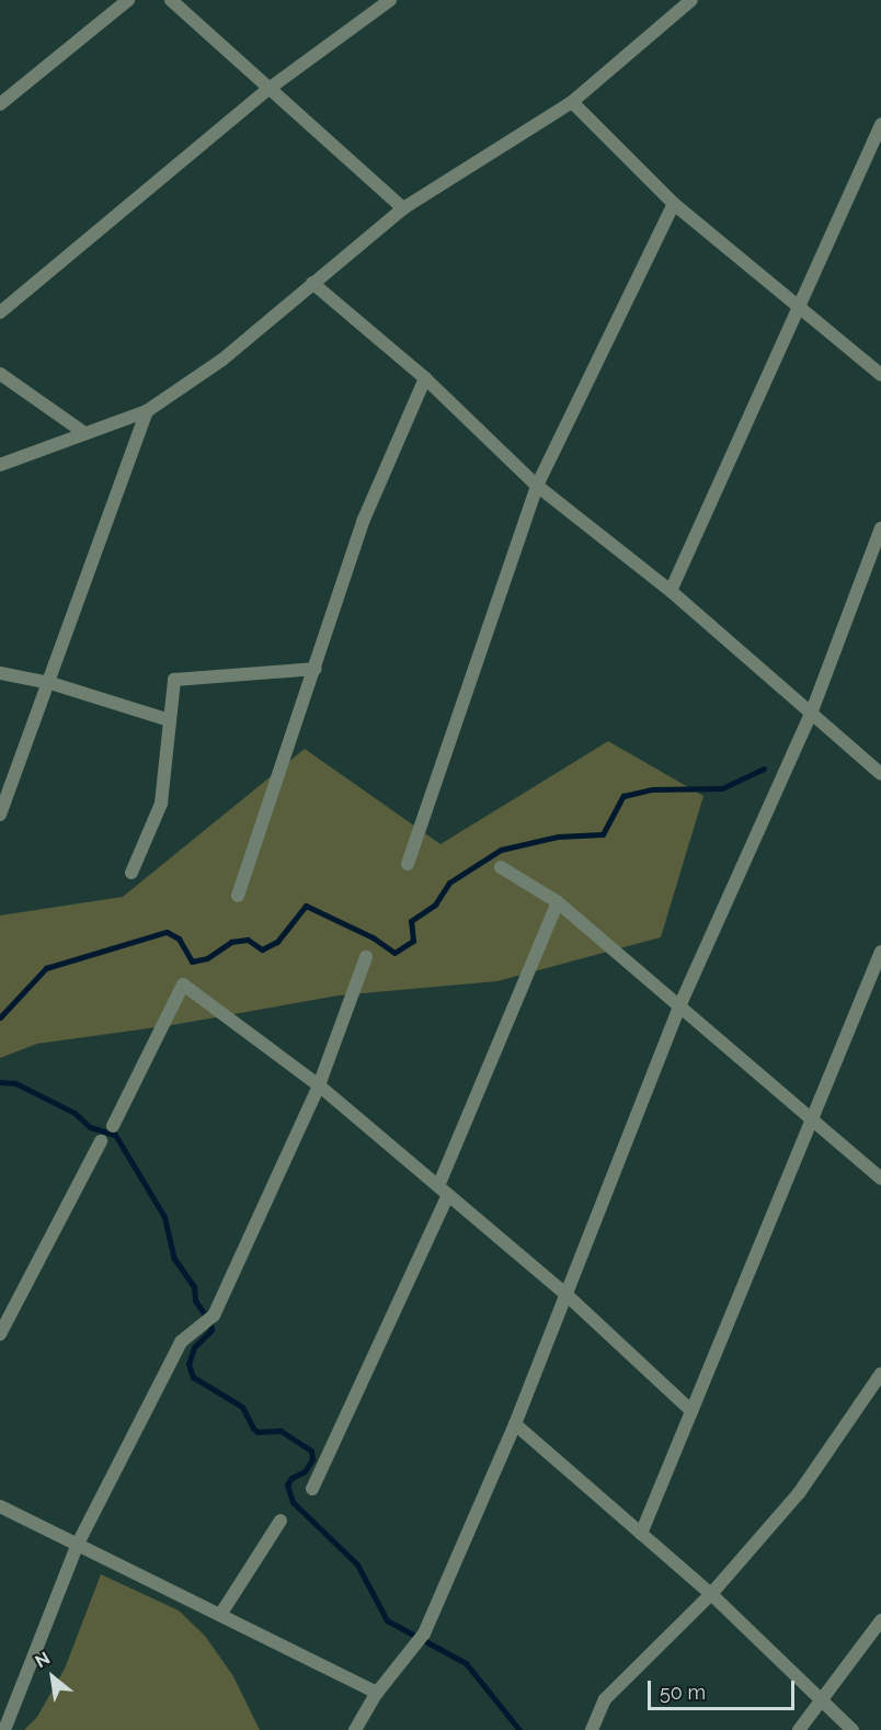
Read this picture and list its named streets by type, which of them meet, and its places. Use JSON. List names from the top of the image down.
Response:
{
  "scale_bar": "50 m",
  "north": "top left"
}
